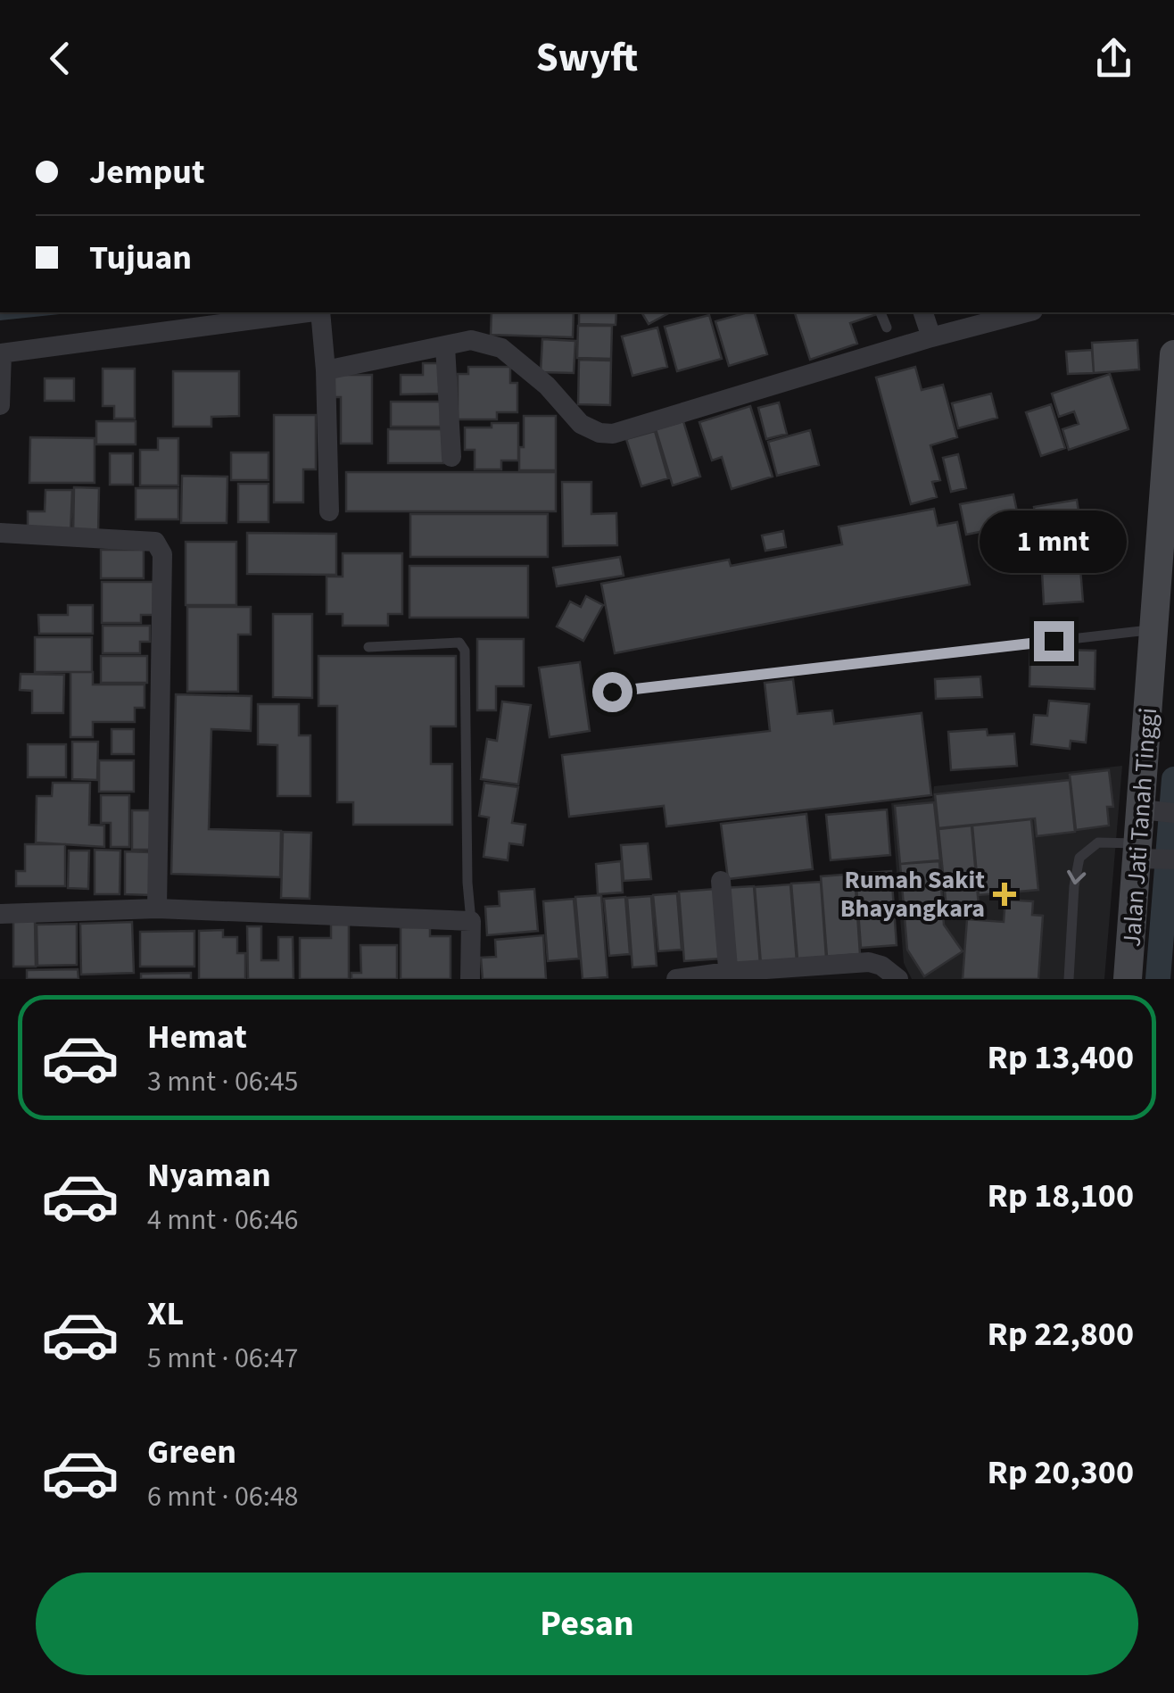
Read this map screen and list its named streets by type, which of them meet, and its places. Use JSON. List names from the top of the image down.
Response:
{
  "streets": {
    "main road": ["Jalan Jati Tanah Tinggi"]
  },
  "places": {
    "health": ["Rumah Sakit Bhayangkara"]
  },
  "page": {
    "header": "Swyft",
    "banner": ["Jemput", "Tujuan"],
    "bubble": "1 mnt",
    "list": [
      {
        "name": "Hemat",
        "note": "3 mnt · 06:45",
        "value": "Rp 13,400"
      },
      {
        "name": "Nyaman",
        "note": "4 mnt · 06:46",
        "value": "Rp 18,100"
      },
      {
        "name": "XL",
        "note": "5 mnt · 06:47",
        "value": "Rp 22,800"
      },
      {
        "name": "Green",
        "note": "6 mnt · 06:48",
        "value": "Rp 20,300"
      }
    ],
    "buttons": "Pesan"
  }
}
